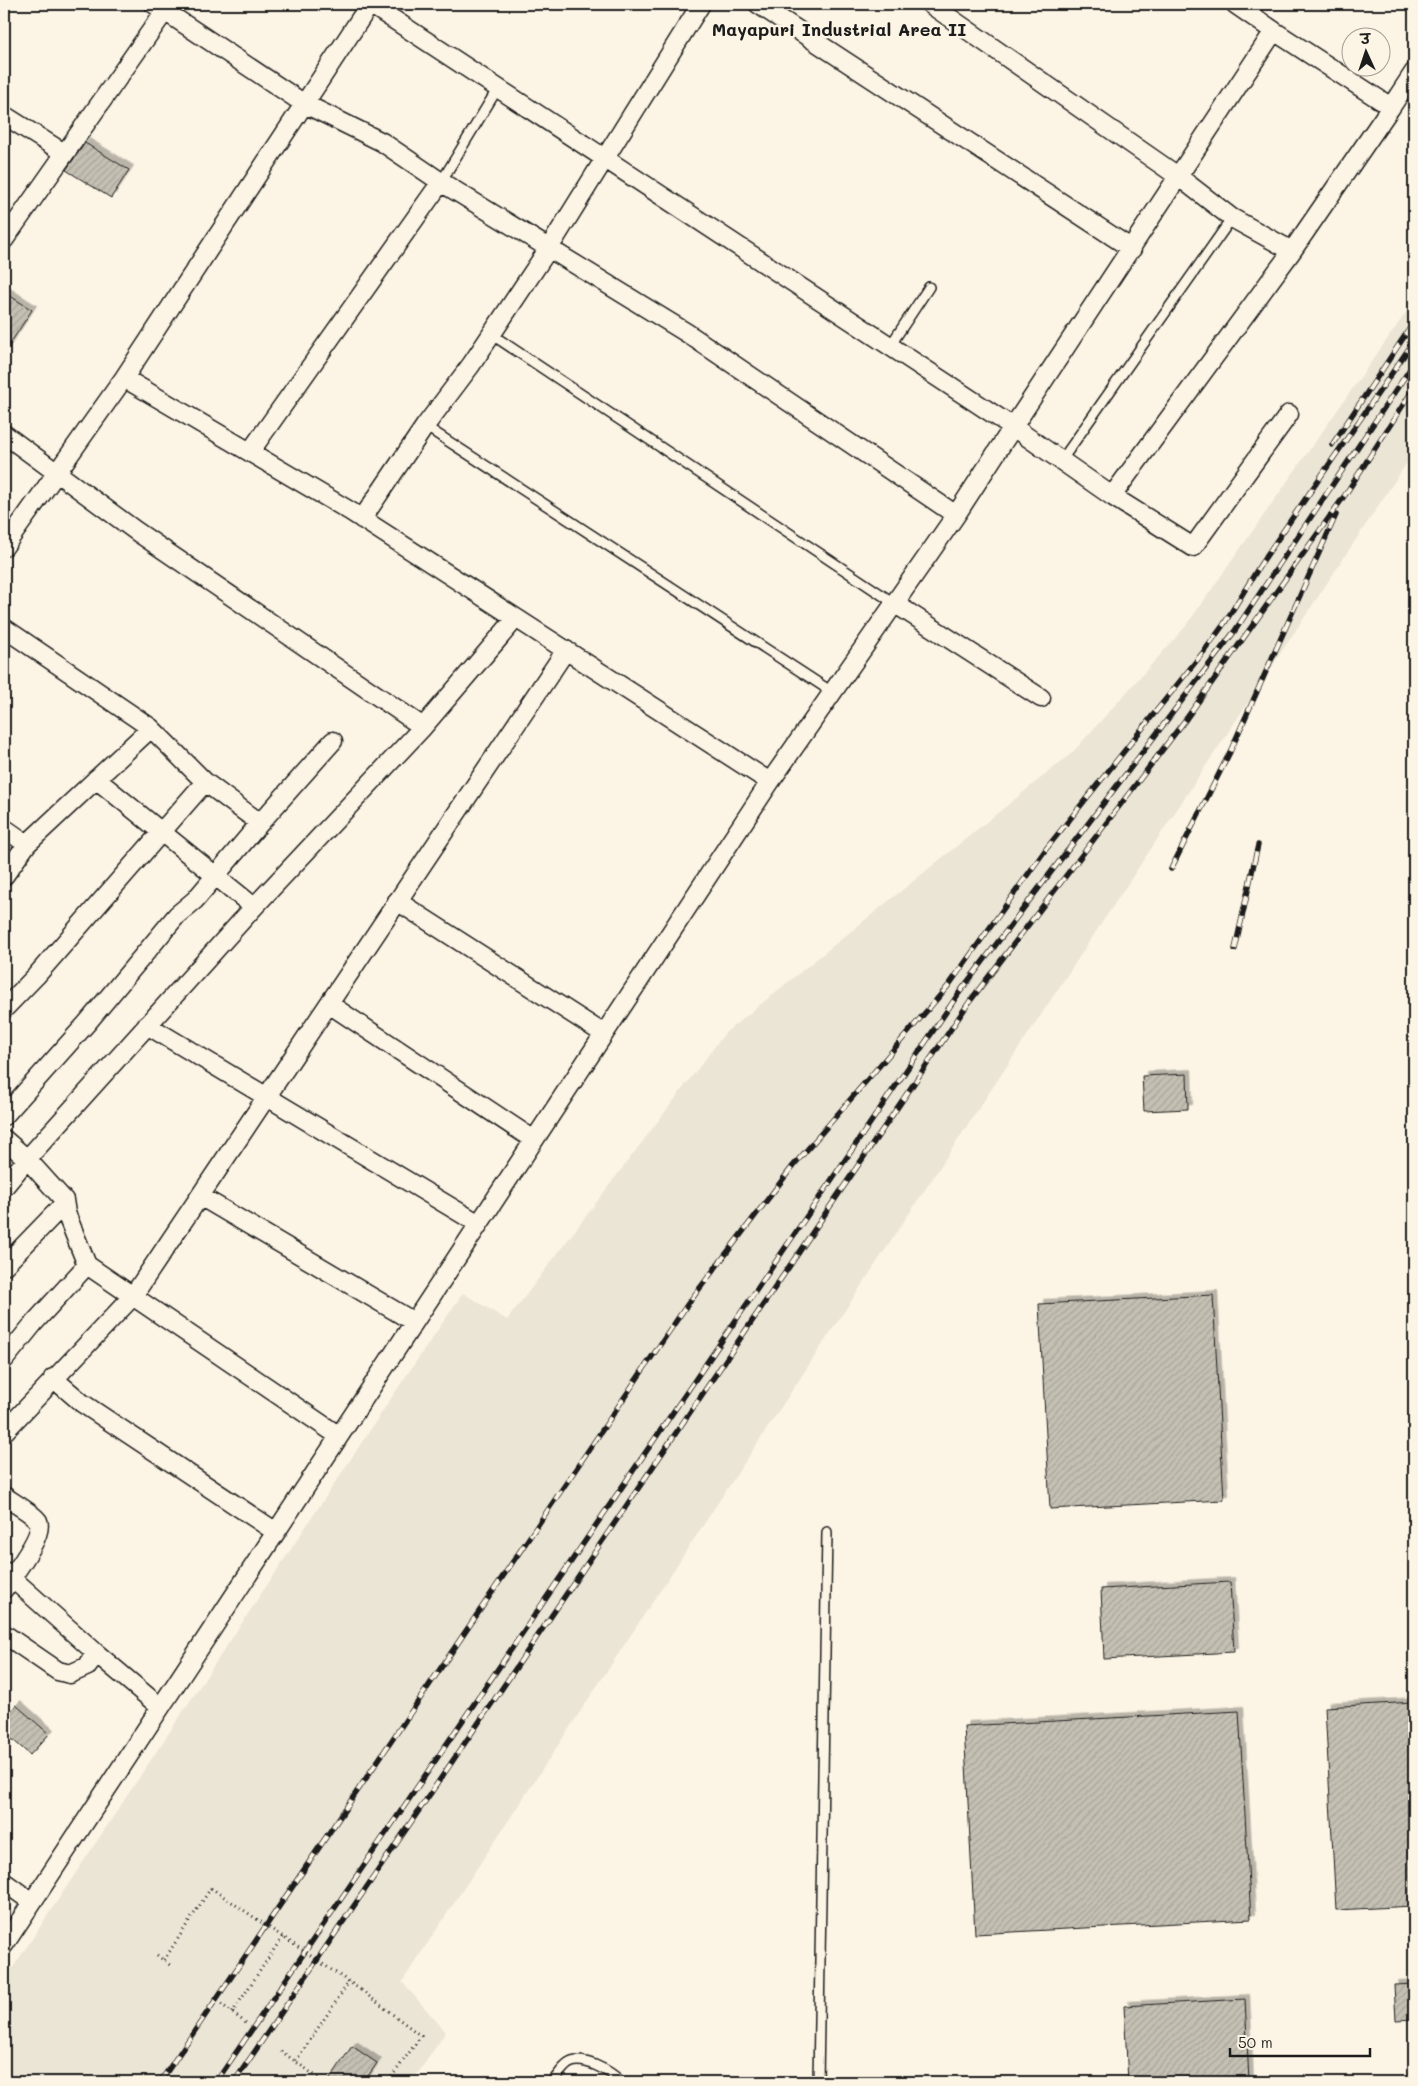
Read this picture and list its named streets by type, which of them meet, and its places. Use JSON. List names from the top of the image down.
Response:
{
  "districts": ["Mayapuri Industrial Area II"],
  "scale_bar": "50 m",
  "north": "top"
}
